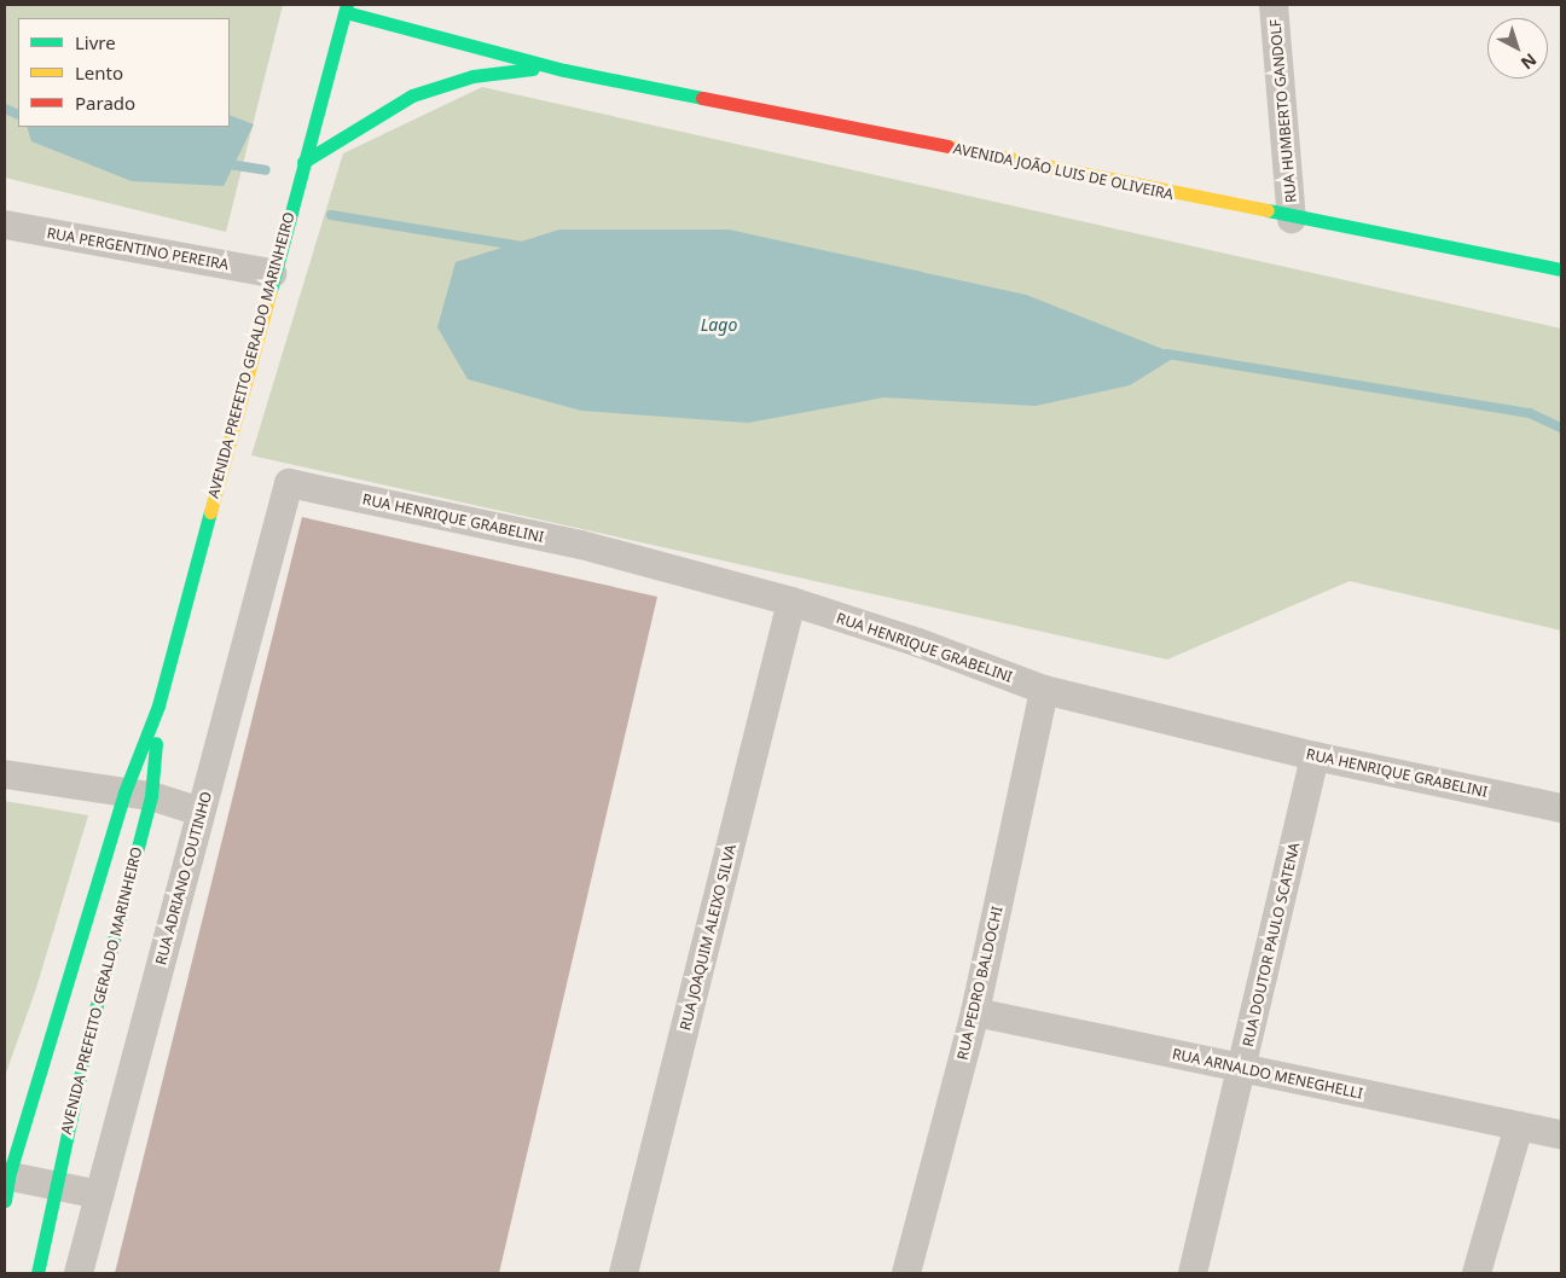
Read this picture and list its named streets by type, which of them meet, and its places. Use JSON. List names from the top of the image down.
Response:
{
  "streets": {
    "main road": ["AVENIDA JOÃO LUIS DE OLIVEIRA", "AVENIDA PREFEITO GERALDO MARINHEIRO"],
    "street": [
      "RUA HUMBERTO GANDOLF",
      "RUA PERGENTINO PEREIRA",
      "RUA HENRIQUE GRABELINI",
      "RUA ADRIANO COUTINHO",
      "RUA JOAQUIM ALEIXO SILVA",
      "RUA DOUTOR PAULO SCATENA",
      "RUA PEDRO BALDOCHI",
      "RUA ARNALDO MENEGHELLI"
    ]
  },
  "crossings": [
    ["RUA HUMBERTO GANDOLF", "AVENIDA JOÃO LUIS DE OLIVEIRA"],
    ["AVENIDA JOÃO LUIS DE OLIVEIRA", "AVENIDA PREFEITO GERALDO MARINHEIRO"],
    ["RUA PERGENTINO PEREIRA", "AVENIDA PREFEITO GERALDO MARINHEIRO"],
    ["RUA HENRIQUE GRABELINI", "RUA ADRIANO COUTINHO"],
    ["RUA HENRIQUE GRABELINI", "RUA JOAQUIM ALEIXO SILVA"],
    ["RUA HENRIQUE GRABELINI", "RUA DOUTOR PAULO SCATENA"],
    ["RUA HENRIQUE GRABELINI", "RUA PEDRO BALDOCHI"],
    ["RUA DOUTOR PAULO SCATENA", "RUA ARNALDO MENEGHELLI"],
    ["RUA PEDRO BALDOCHI", "RUA ARNALDO MENEGHELLI"]
  ],
  "water": ["Lago"],
  "legend": ["Livre", "Lento", "Parado"],
  "north": "bottom right"
}
